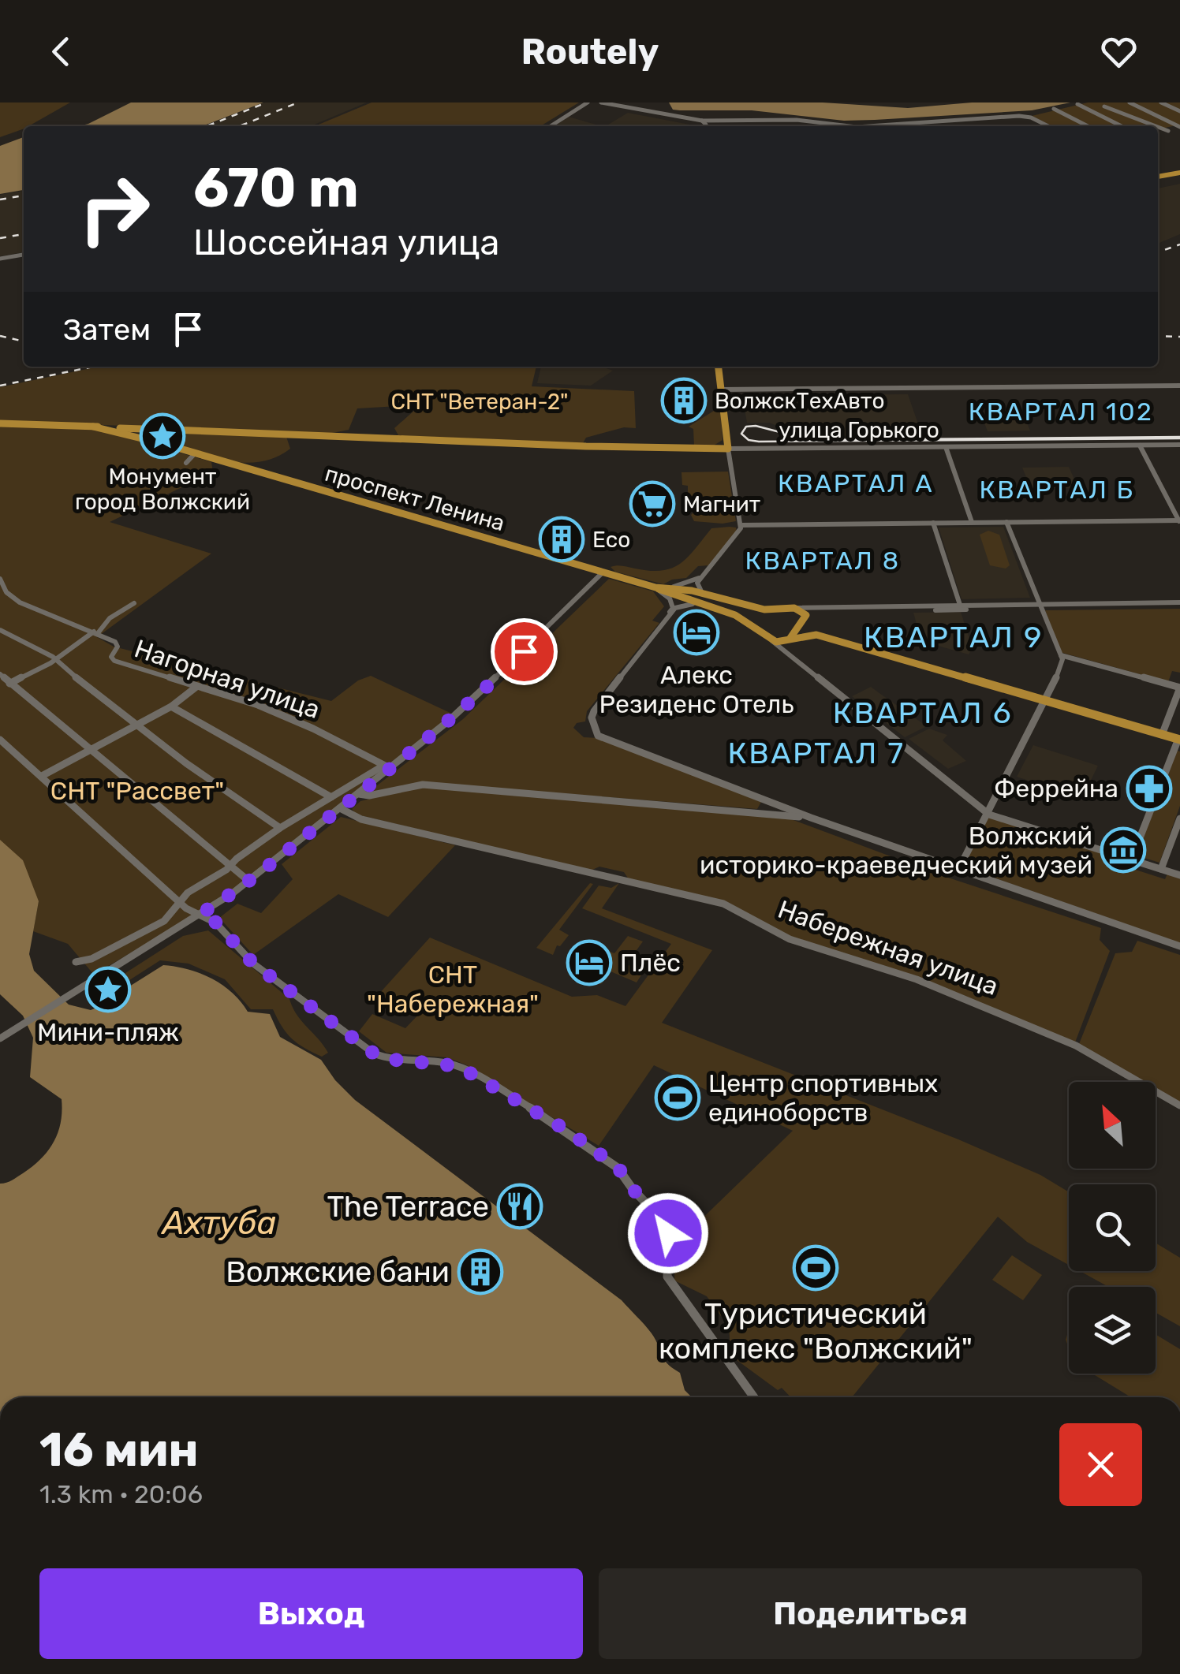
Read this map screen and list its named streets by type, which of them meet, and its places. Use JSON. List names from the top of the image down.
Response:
{
  "streets": {
    "main road": ["проспект Ленина"],
    "street": ["улица Горького", "Нагорная улица", "Набережная улица"]
  },
  "districts": [
    "КВАРТАЛ 102",
    "КВАРТАЛ А",
    "КВАРТАЛ Б",
    "КВАРТАЛ 8",
    "КВАРТАЛ 9",
    "КВАРТАЛ 6",
    "КВАРТАЛ 7"
  ],
  "water": ["Ахтуба"],
  "parks": ["СНТ \"Ветеран-2\"", "СНТ \"Рассвет\"", "СНТ \"Набережная\""],
  "places": {
    "building": ["ВолжскТехАвто", "Eco", "Волжские бани"],
    "place": ["Монумент город Волжский", "Мини-пляж"],
    "supermarket": ["Магнит"],
    "hotel": ["Алекс Резиденс Отель", "Плёс"],
    "pharmacy": ["Феррейна"],
    "museum": ["Волжский историко-краеведческий музей"],
    "sports": ["Центр спортивных единоборств", "Туристический комплекс \"Волжский\""],
    "restaurant": ["The Terrace"]
  },
  "north": "top left",
  "page": {
    "header": "Routely",
    "turn": ["670 m", "Шоссейная улица"],
    "then": "Затем",
    "heading": ["16 мин", "1.3 km · 20:06"],
    "buttons": ["Выход", "Поделиться"]
  }
}
